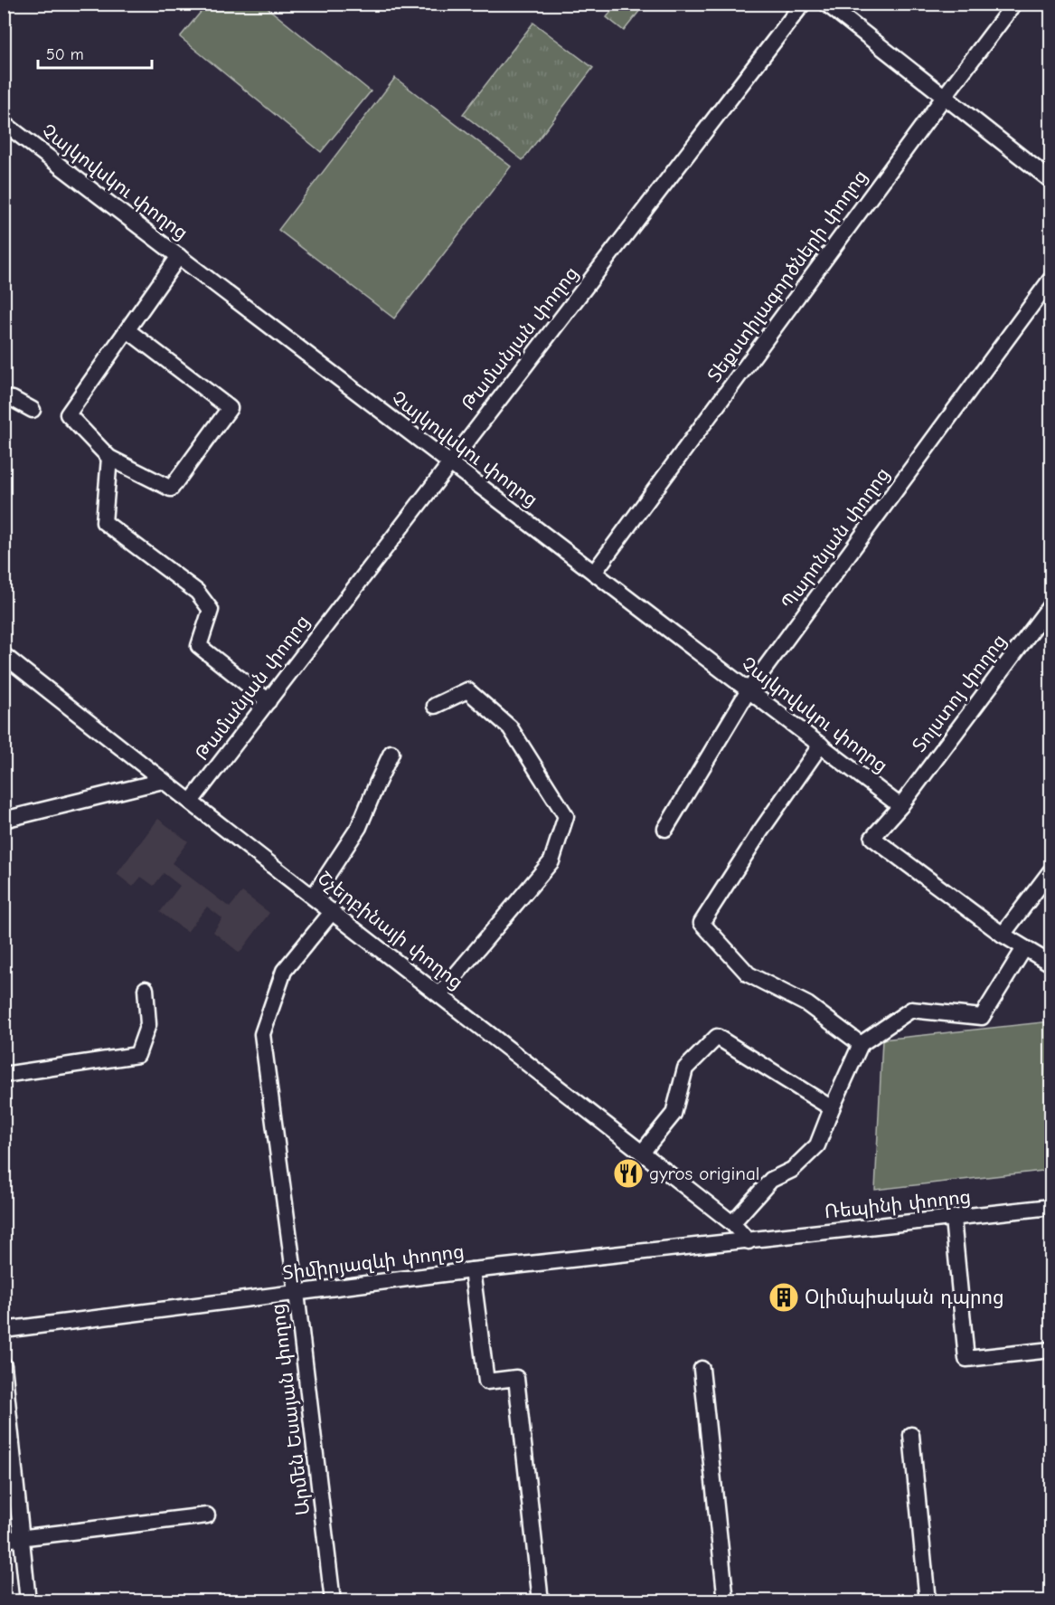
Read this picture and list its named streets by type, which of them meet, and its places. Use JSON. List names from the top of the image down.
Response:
{
  "streets": {
    "street": [
      "Չայկովսկու փողոց",
      "Տեքստիլագործների փողոց",
      "Թամանյան փողոց",
      "Պարոնյան փողոց",
      "Տոլստոյ փողոց",
      "Շչերբինայի փողոց",
      "Ռեպինի փողոց",
      "Տիմիրյազևի փողոց",
      "Արմեն Եսայան փողոց"
    ]
  },
  "crossings": [
    ["Չայկովսկու փողոց", "Տեքստիլագործների փողոց"],
    ["Չայկովսկու փողոց", "Թամանյան փողոց"],
    ["Չայկովսկու փողոց", "Պարոնյան փողոց"],
    ["Չայկովսկու փողոց", "Տոլստոյ փողոց"],
    ["Թամանյան փողոց", "Շչերբինայի փողոց"],
    ["Շչերբինայի փողոց", "Ռեպինի փողոց"],
    ["Շչերբինայի փողոց", "Տիմիրյազևի փողոց"],
    ["Շչերբինայի փողոց", "Արմեն Եսայան փողոց"],
    ["Ռեպինի փողոց", "Տիմիրյազևի փողոց"],
    ["Տիմիրյազևի փողոց", "Արմեն Եսայան փողոց"]
  ],
  "places": {
    "restaurant": ["gyros original"],
    "building": ["Օլիմպիական դպրոց"]
  },
  "scale_bar": "50 m"
}
